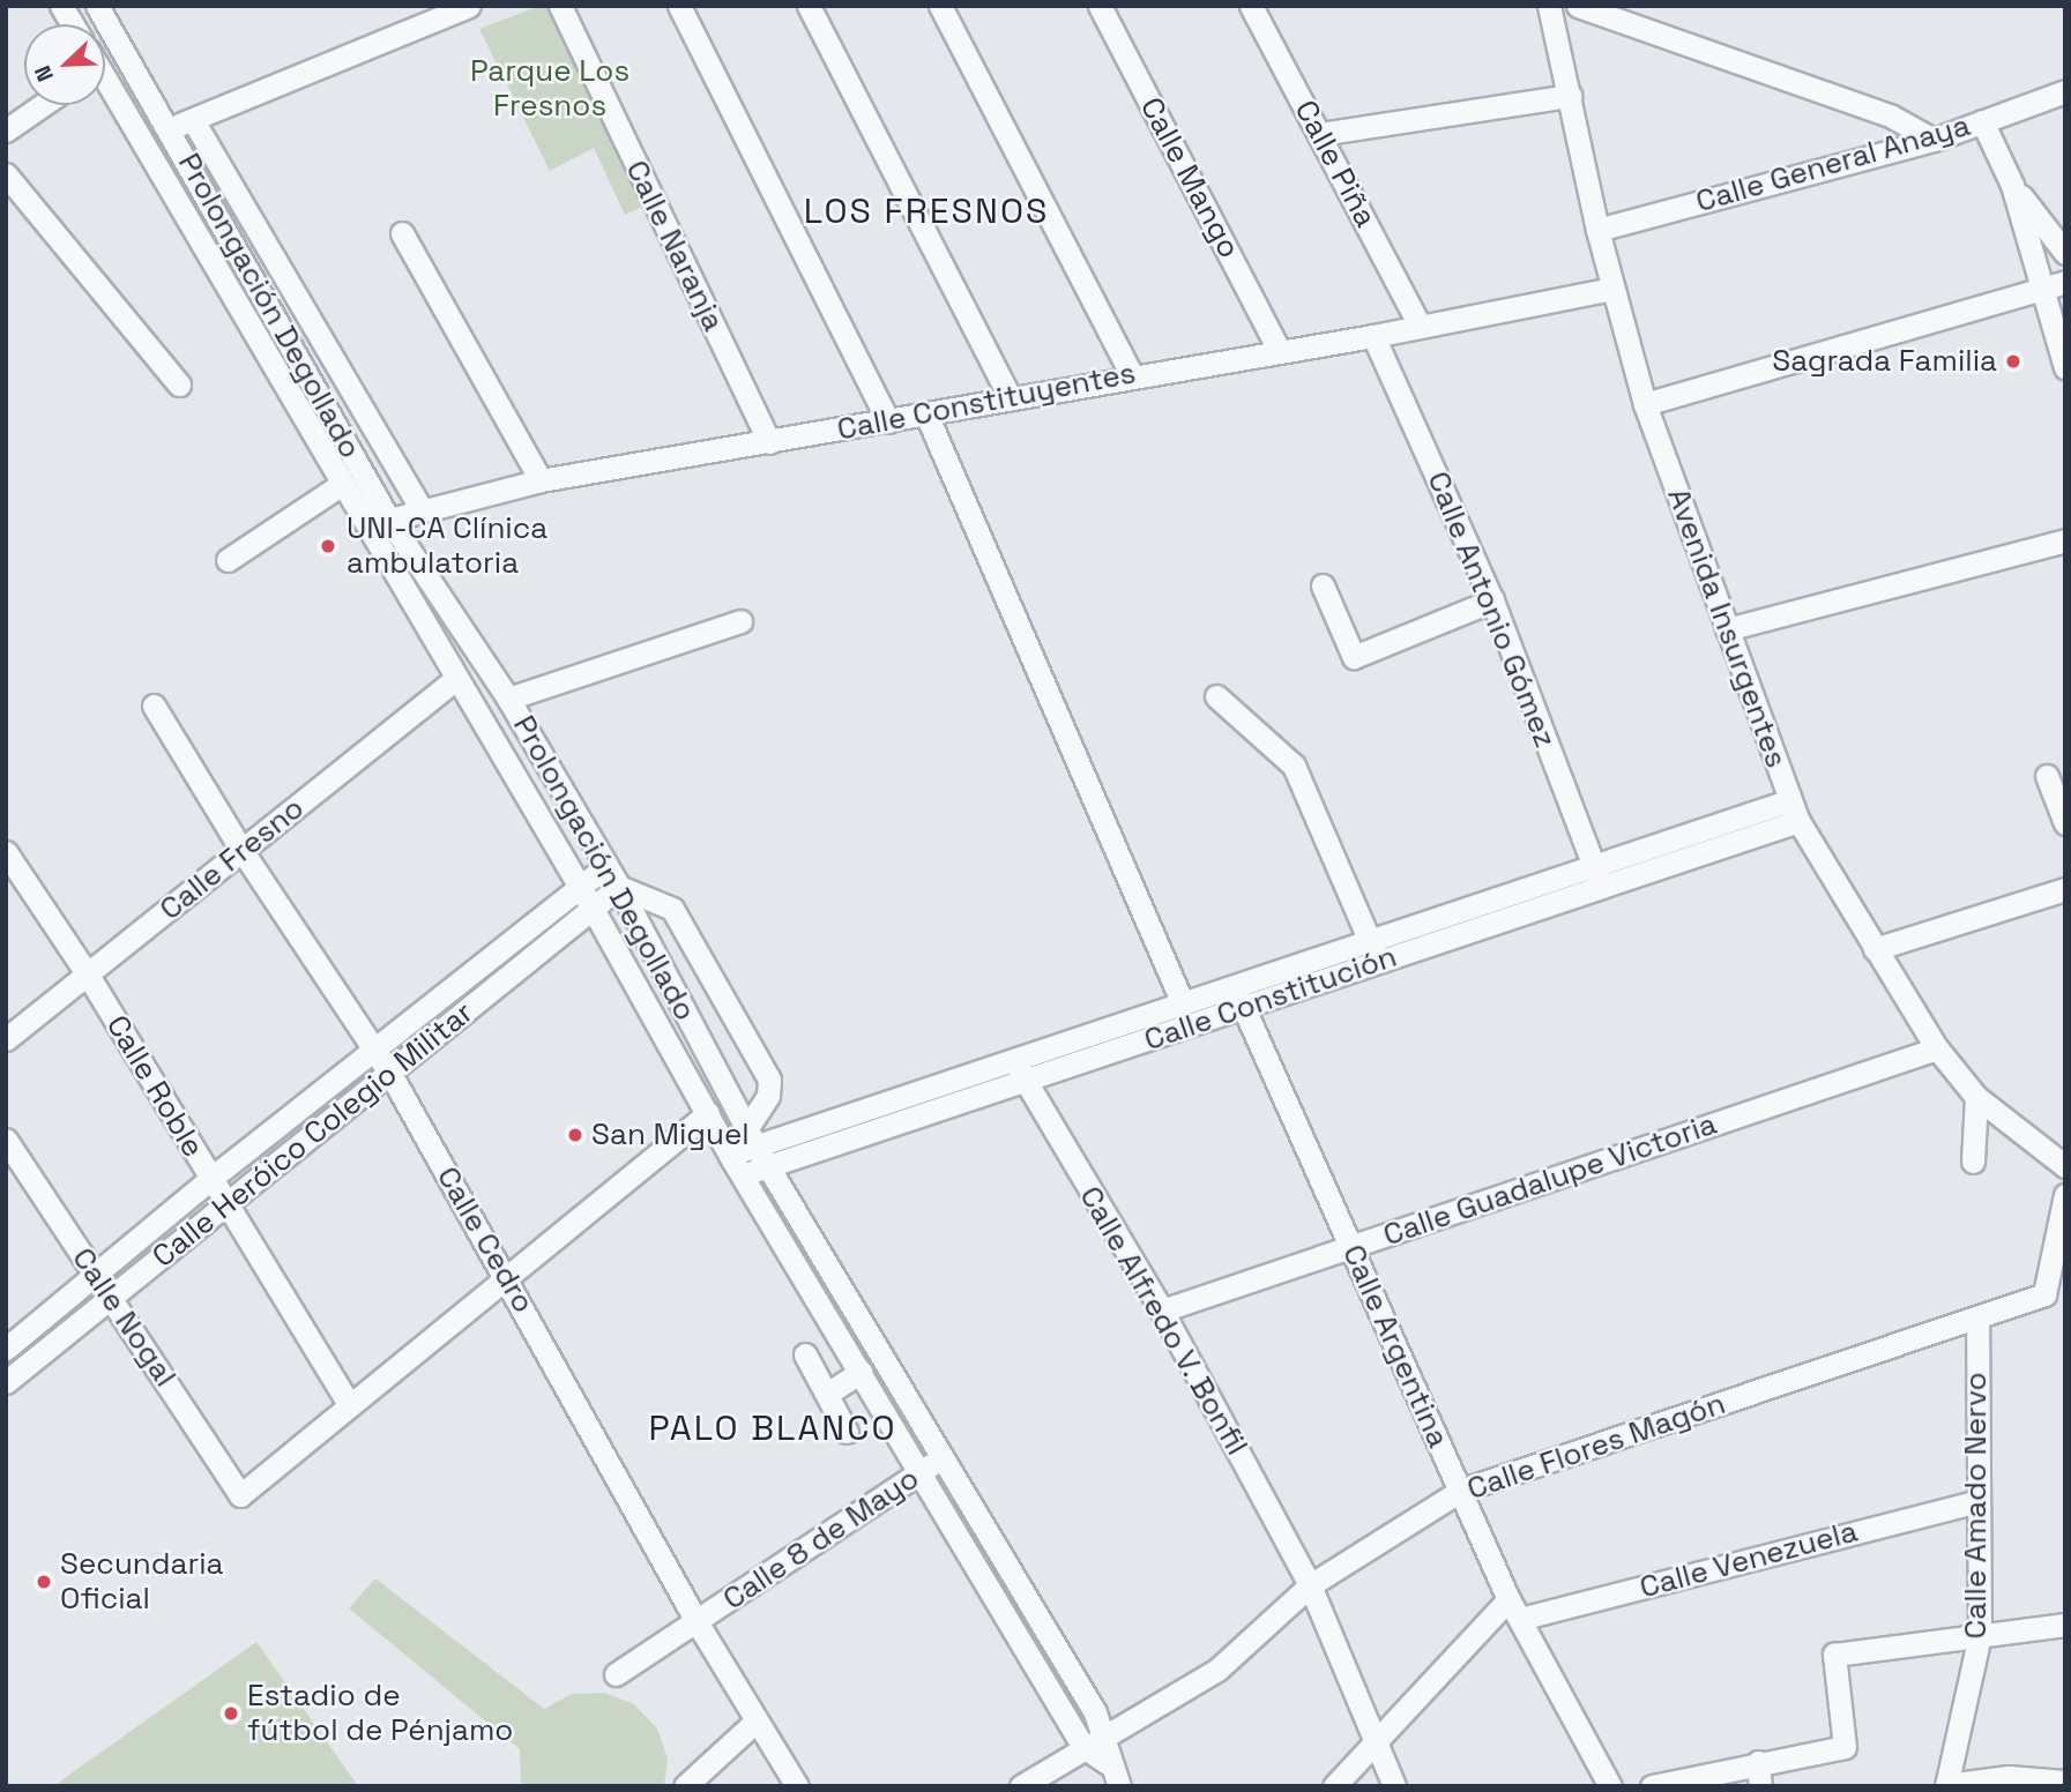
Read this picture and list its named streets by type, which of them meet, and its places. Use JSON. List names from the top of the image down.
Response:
{
  "streets": {
    "street": [
      "Calle Piña",
      "Calle General Anaya",
      "Calle Mango",
      "Calle Naranja",
      "Prolongación Degollado",
      "Calle Constituyentes",
      "Calle Antonio Gómez",
      "Avenida Insurgentes",
      "Calle Fresno",
      "Calle Constitución",
      "Calle Roble",
      "Calle Heróico Colegio Militar",
      "Calle Guadalupe Victoria",
      "Calle Cedro",
      "Calle Nogal",
      "Calle Alfredo V. Bonfil",
      "Calle Argentina",
      "Calle Flores Magón",
      "Calle Amado Nervo",
      "Calle 8 de Mayo",
      "Calle Venezuela"
    ]
  },
  "crossings": [
    ["Calle Piña", "Calle Constituyentes"],
    ["Calle General Anaya", "Avenida Insurgentes"],
    ["Calle Mango", "Calle Constituyentes"],
    ["Calle Naranja", "Calle Constituyentes"],
    ["Prolongación Degollado", "Calle Constituyentes"],
    ["Prolongación Degollado", "Calle Fresno"],
    ["Prolongación Degollado", "Calle Constitución"],
    ["Prolongación Degollado", "Calle Heróico Colegio Militar"],
    ["Prolongación Degollado", "Calle Flores Magón"],
    ["Prolongación Degollado", "Calle 8 de Mayo"],
    ["Calle Constituyentes", "Calle Antonio Gómez"],
    ["Calle Constituyentes", "Avenida Insurgentes"],
    ["Calle Constituyentes", "Calle Constitución"],
    ["Calle Antonio Gómez", "Calle Constitución"],
    ["Avenida Insurgentes", "Calle Constitución"],
    ["Avenida Insurgentes", "Calle Guadalupe Victoria"],
    ["Calle Fresno", "Calle Roble"],
    ["Calle Fresno", "Calle Cedro"],
    ["Calle Constitución", "Calle Alfredo V. Bonfil"],
    ["Calle Constitución", "Calle Argentina"],
    ["Calle Roble", "Calle Heróico Colegio Militar"],
    ["Calle Roble", "Calle Nogal"],
    ["Calle Heróico Colegio Militar", "Calle Cedro"],
    ["Calle Heróico Colegio Militar", "Calle Nogal"],
    ["Calle Guadalupe Victoria", "Calle Alfredo V. Bonfil"],
    ["Calle Guadalupe Victoria", "Calle Argentina"],
    ["Calle Cedro", "Calle 8 de Mayo"],
    ["Calle Alfredo V. Bonfil", "Calle Flores Magón"],
    ["Calle Argentina", "Calle Flores Magón"],
    ["Calle Argentina", "Calle Venezuela"],
    ["Calle Flores Magón", "Calle Amado Nervo"],
    ["Calle Amado Nervo", "Calle Venezuela"]
  ],
  "districts": ["LOS FRESNOS", "PALO BLANCO"],
  "parks": ["Parque Los Fresnos"],
  "places": [
    "Sagrada Familia",
    "UNI-CA Clínica ambulatoria",
    "San Miguel",
    "Secundaria Oficial",
    "Estadio de fútbol de Pénjamo"
  ],
  "north": "bottom left"
}
